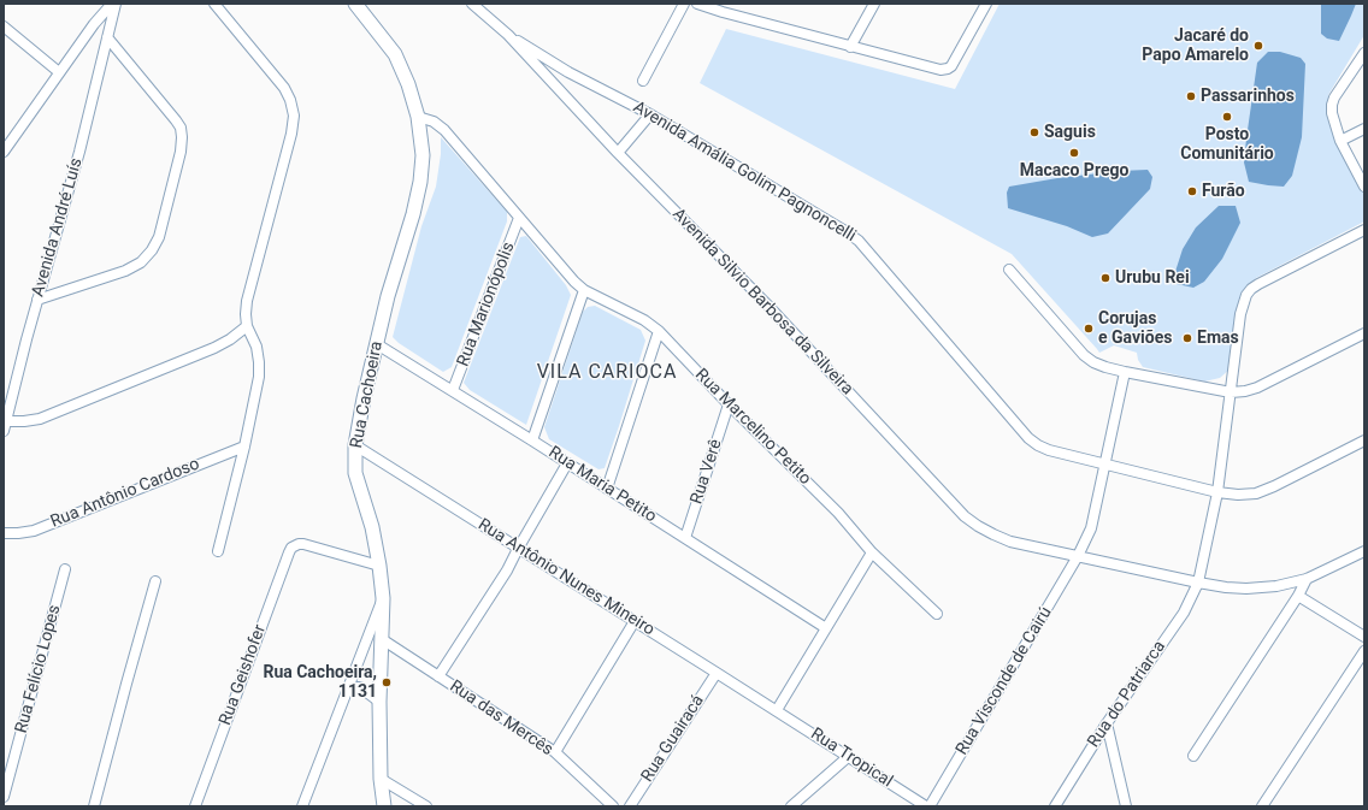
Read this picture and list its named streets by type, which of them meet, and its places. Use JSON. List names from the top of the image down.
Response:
{
  "streets": {
    "main road": ["Rua Cachoeira"],
    "street": [
      "Avenida Amália Golim Pagnoncelli",
      "Avenida André Luís",
      "Avenida Silvio Barbosa da Silveira",
      "Rua Marionópolis",
      "Rua Marcelino Petito",
      "Rua Verê",
      "Rua Maria Petito",
      "Rua Antônio Cardoso",
      "Rua Antônio Nunes Mineiro",
      "Rua Felício Lopes",
      "Rua Geishofer",
      "Rua Visconde de Cairú",
      "Rua do Patriarca",
      "Rua das Mercês",
      "Rua Guairacá",
      "Rua Tropical"
    ]
  },
  "crossings": [
    ["Avenida Amália Golim Pagnoncelli", "Avenida Silvio Barbosa da Silveira"],
    ["Avenida Amália Golim Pagnoncelli", "Rua Visconde de Cairú"],
    ["Avenida Amália Golim Pagnoncelli", "Rua do Patriarca"],
    ["Avenida Silvio Barbosa da Silveira", "Rua Visconde de Cairú"],
    ["Avenida Silvio Barbosa da Silveira", "Rua do Patriarca"],
    ["Rua Marionópolis", "Rua Marcelino Petito"],
    ["Rua Marionópolis", "Rua Maria Petito"],
    ["Rua Cachoeira", "Rua Marcelino Petito"],
    ["Rua Cachoeira", "Rua Maria Petito"],
    ["Rua Cachoeira", "Rua Antônio Nunes Mineiro"],
    ["Rua Cachoeira", "Rua Geishofer"],
    ["Rua Cachoeira", "Rua das Mercês"],
    ["Rua Marcelino Petito", "Rua Verê"],
    ["Rua Verê", "Rua Maria Petito"],
    ["Rua Antônio Nunes Mineiro", "Rua Guairacá"],
    ["Rua Antônio Nunes Mineiro", "Rua Tropical"]
  ],
  "districts": ["VILA CARIOCA"],
  "places": [
    "Jacaré do Papo Amarelo",
    "Passarinhos",
    "Posto Comunitário",
    "Saguis",
    "Macaco Prego",
    "Furão",
    "Urubu Rei",
    "Corujas e Gaviões",
    "Emas",
    "Rua Cachoeira, 1131"
  ]
}
